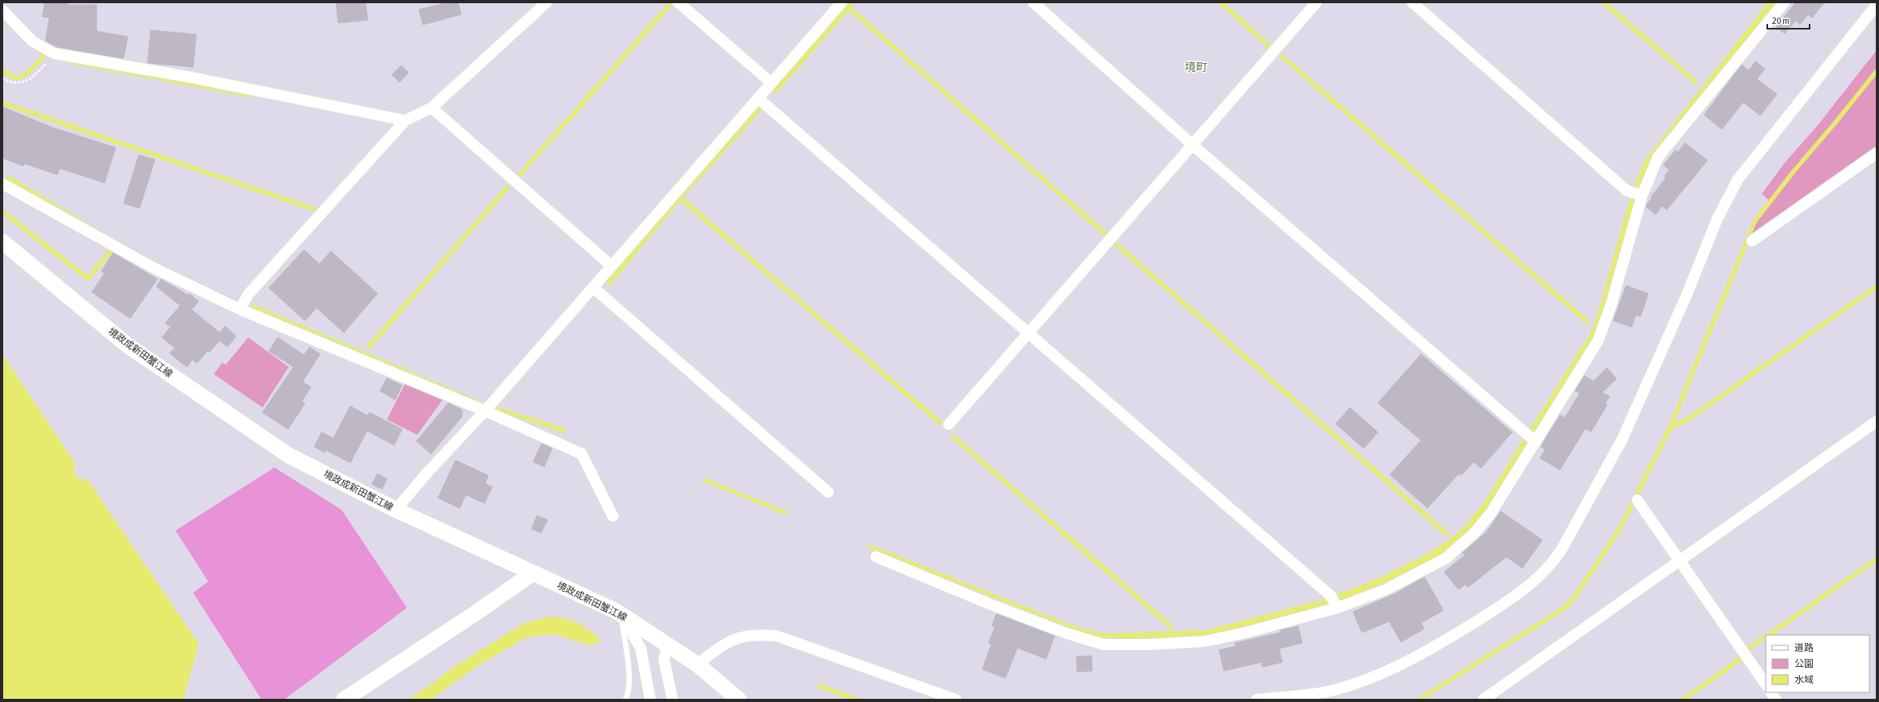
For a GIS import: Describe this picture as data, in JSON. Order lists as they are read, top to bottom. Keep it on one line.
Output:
{"streets":{"main road":["境政成新田蟹江線"]},"districts":["境町"],"legend":["道路","公園","水域"],"scale_bar":"20 m"}
